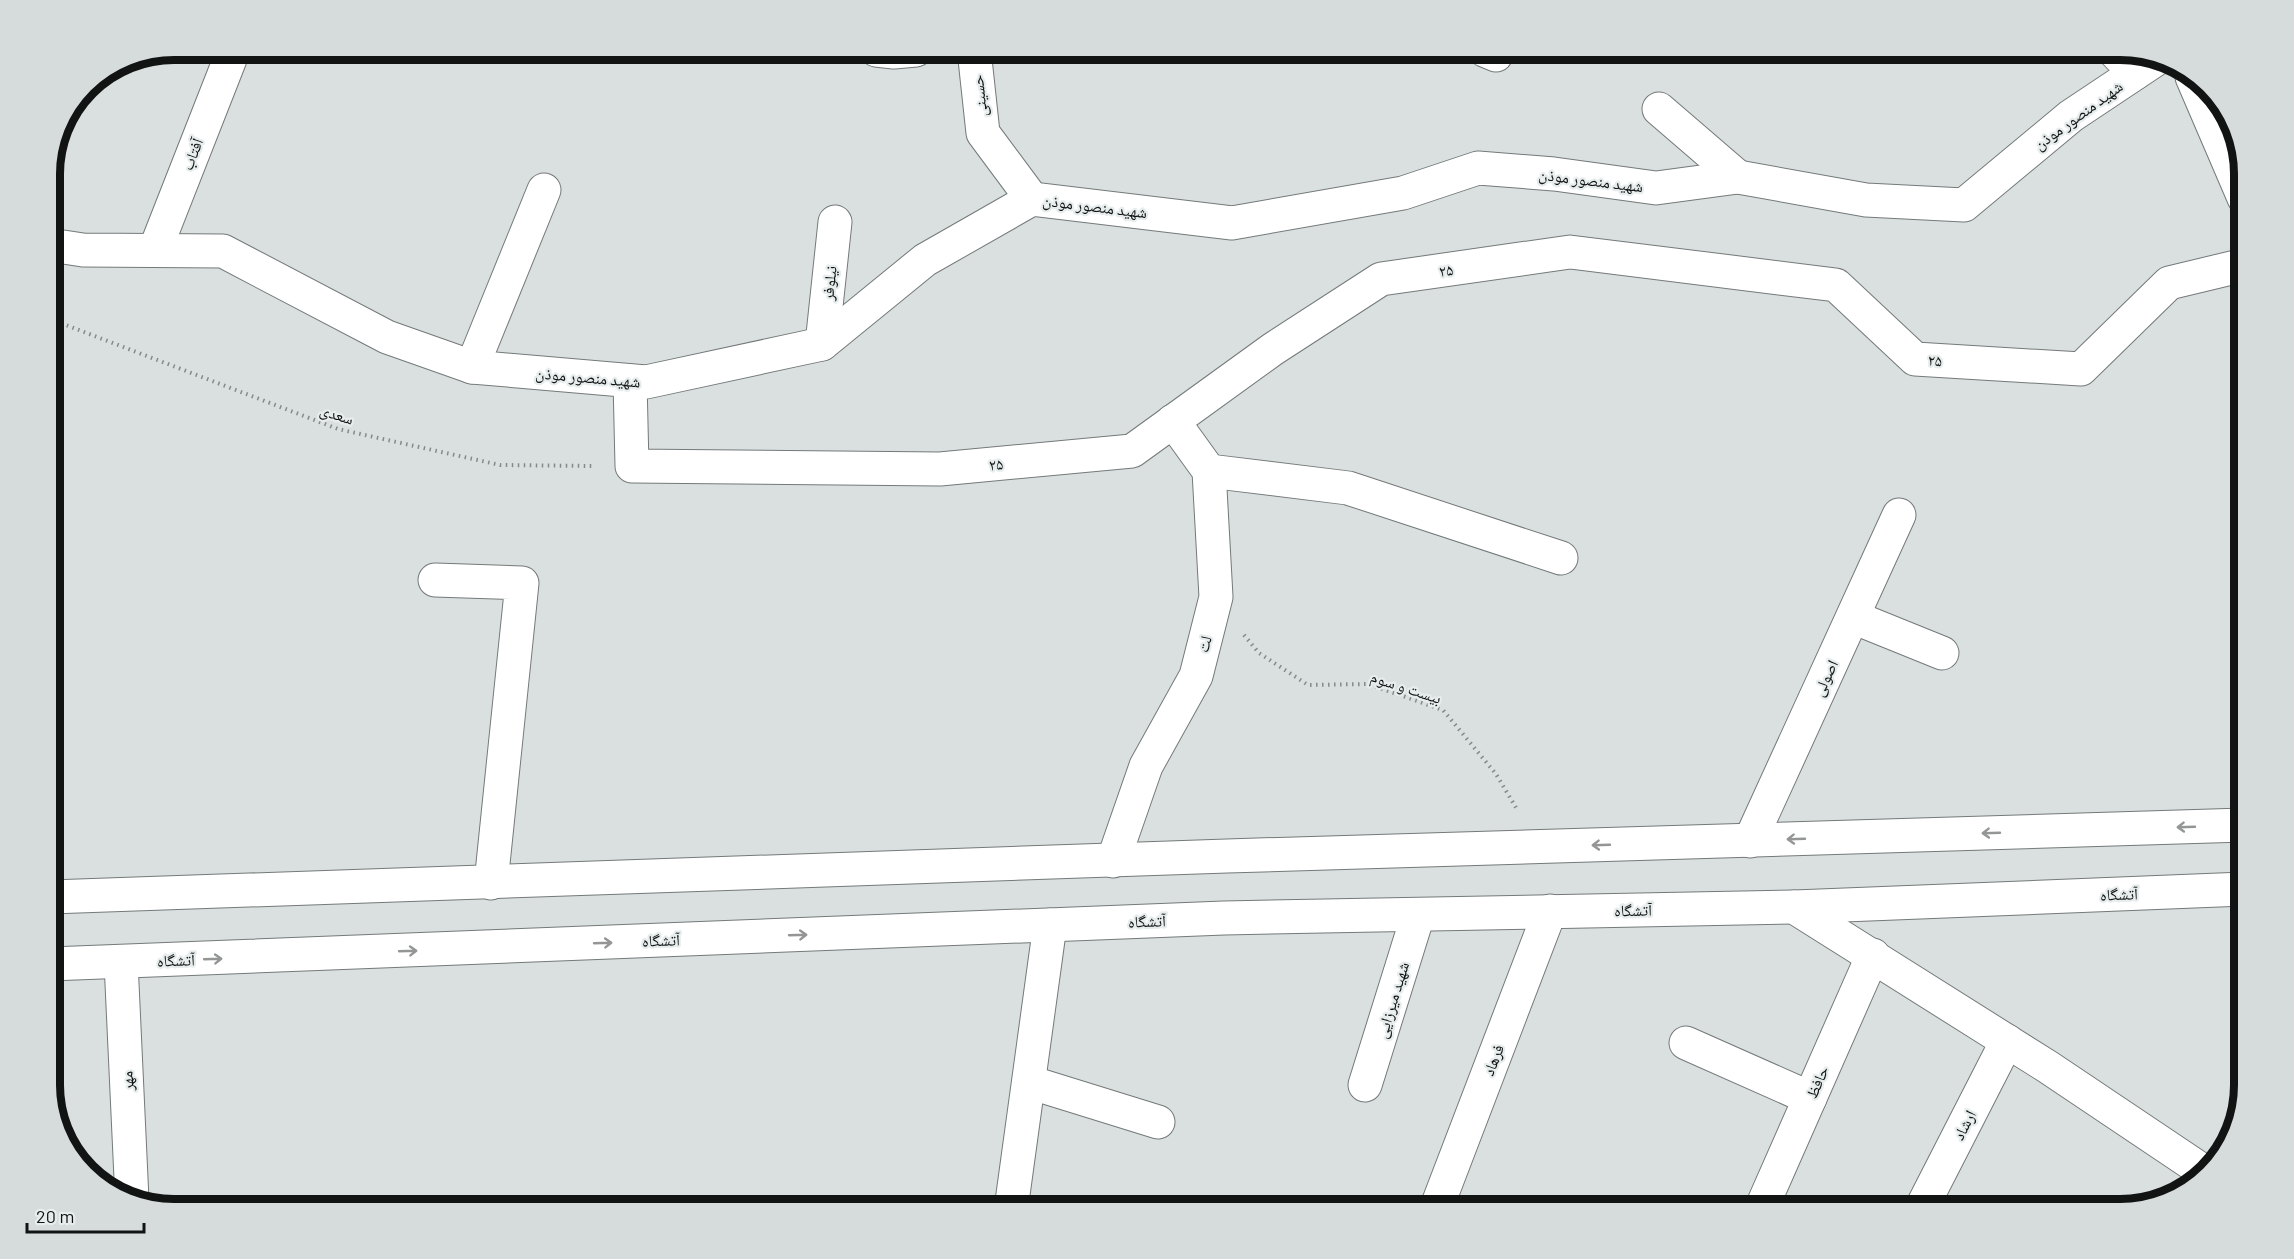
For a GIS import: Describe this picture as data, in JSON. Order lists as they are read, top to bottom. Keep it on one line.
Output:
{"streets":{"street":["حسینی","شهید منصور موذن","آفتاب","۲۵","نیلوفر","لت","اصولی","آتشگاه","شهید میرزایی","فرهاد","مهر","حافظ","ارشاد"],"path":["سعدی","بیست و سوم"]},"crossings":[["حسینی","شهید منصور موذن"],["شهید منصور موذن","آفتاب"],["شهید منصور موذن","نیلوفر"],["۲۵","سعدی"],["آتشگاه","شهید میرزایی"],["آتشگاه","فرهاد"],["آتشگاه","مهر"]],"scale_bar":"20 m"}
